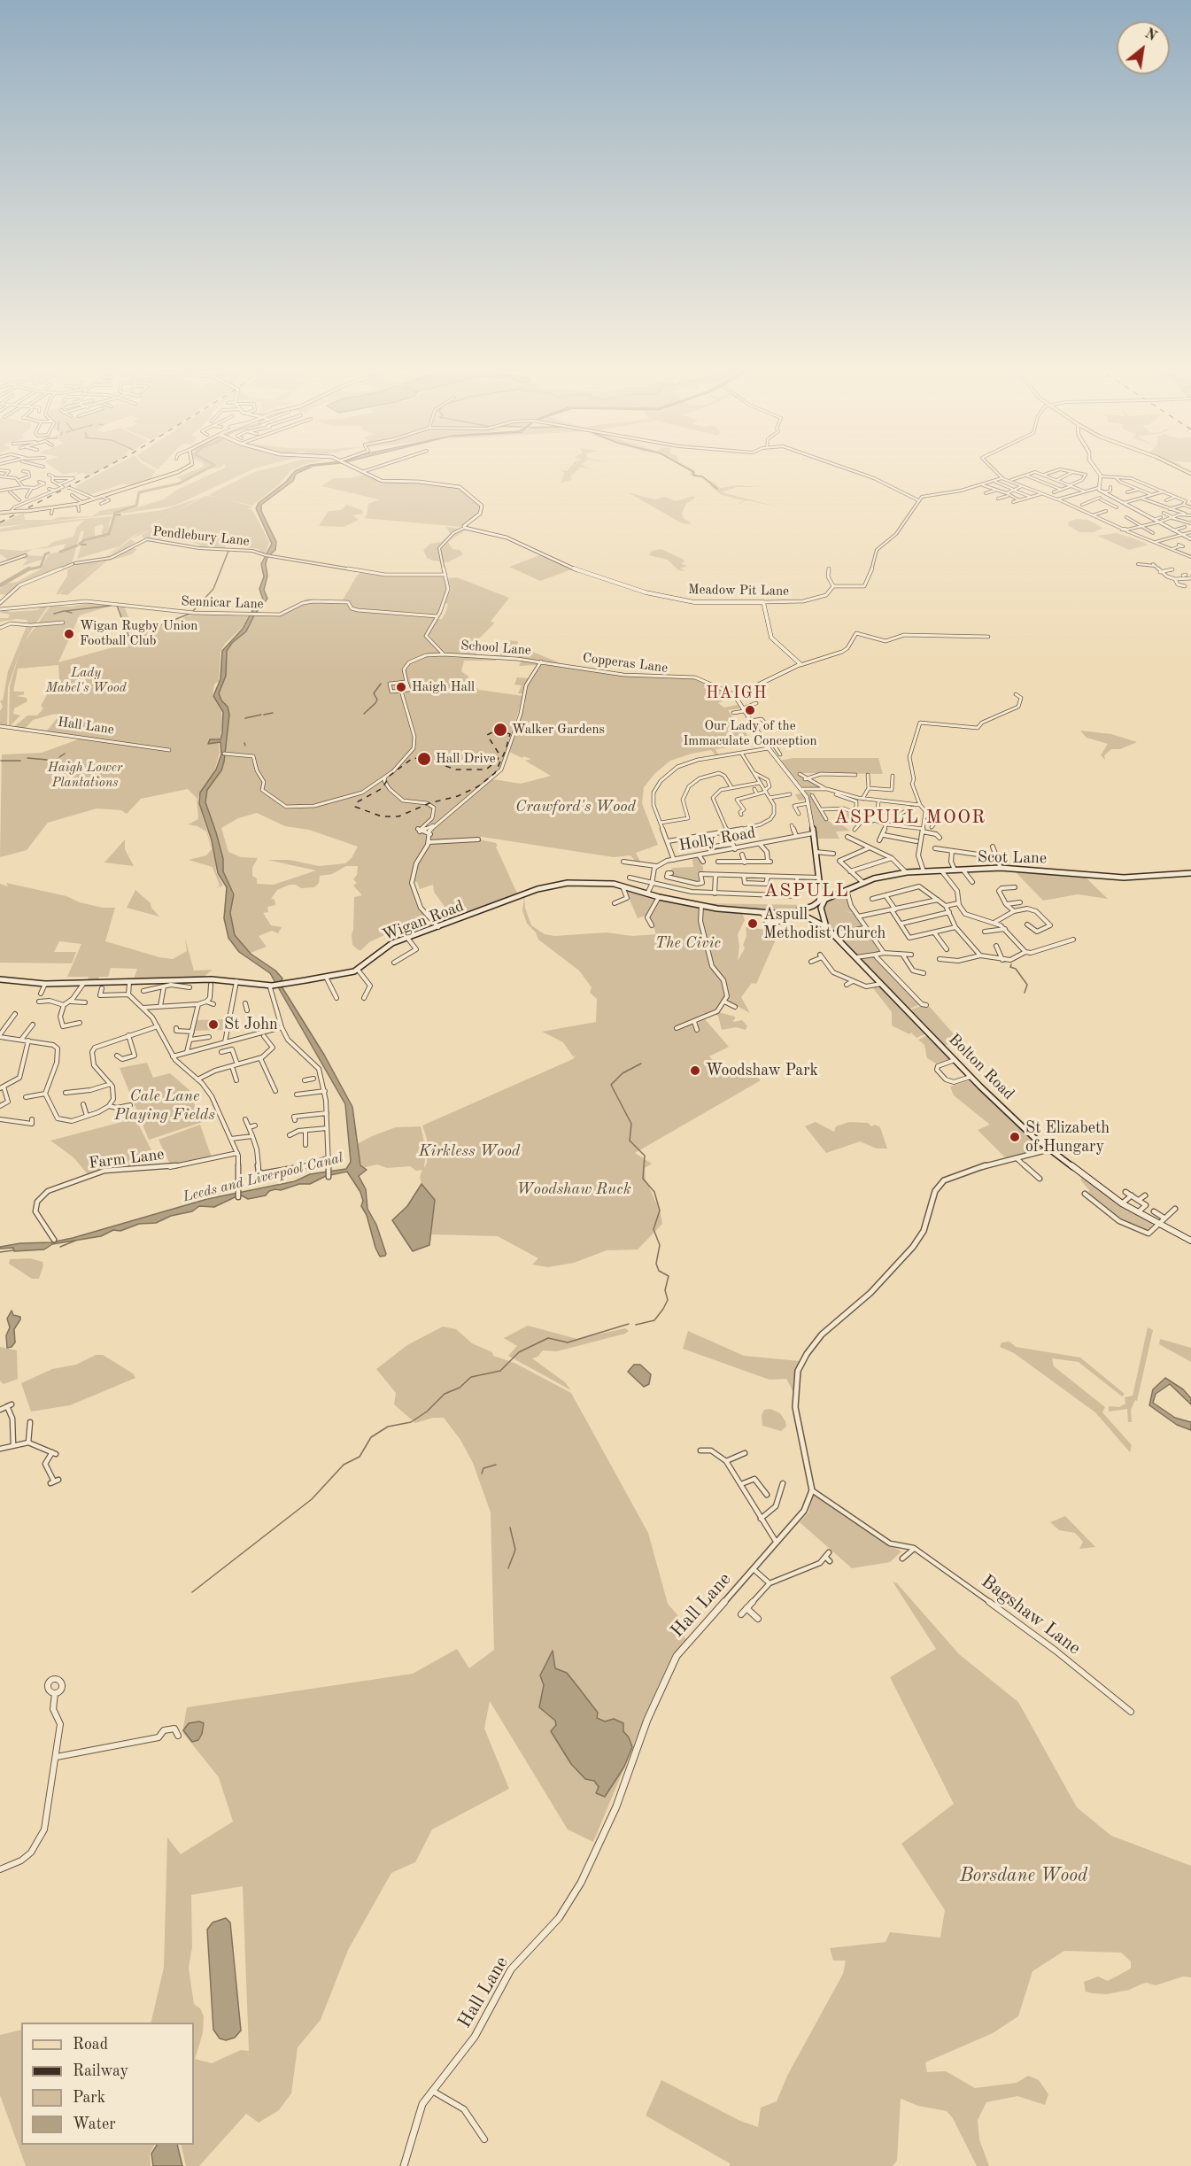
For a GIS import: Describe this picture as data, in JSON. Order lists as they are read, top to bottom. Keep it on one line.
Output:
{"streets":{"main road":["Meadow Pit Lane","School Lane","Scot Lane","Wigan Road","Bolton Road"],"street":["Pendlebury Lane","Sennicar Lane","Copperas Lane","Hall Lane","Holly Road","Farm Lane","Bagshaw Lane"]},"crossings":[["Pendlebury Lane","School Lane"],["Meadow Pit Lane","School Lane"],["Sennicar Lane","School Lane"],["School Lane","Copperas Lane"],["Hall Lane","Bagshaw Lane"],["Wigan Road","Bolton Road"]],"districts":["HAIGH","ASPULL MOOR","ASPULL"],"water":["Leeds and Liverpool Canal"],"parks":["Lady Mabel's Wood","Haigh Lower Plantations","Crawford's Wood","The Civic","Cale Lane Playing Fields","Kirkless Wood","Woodshaw Ruck","Borsdane Wood"],"places":["Wigan Rugby Union Football Club","Haigh Hall","Our Lady of the Immaculate Conception","Walker Gardens","Hall Drive","Aspull Methodist Church","St John","Woodshaw Park","St Elizabeth of Hungary"],"legend":["Road","Railway","Park","Water"],"north":"top right"}
